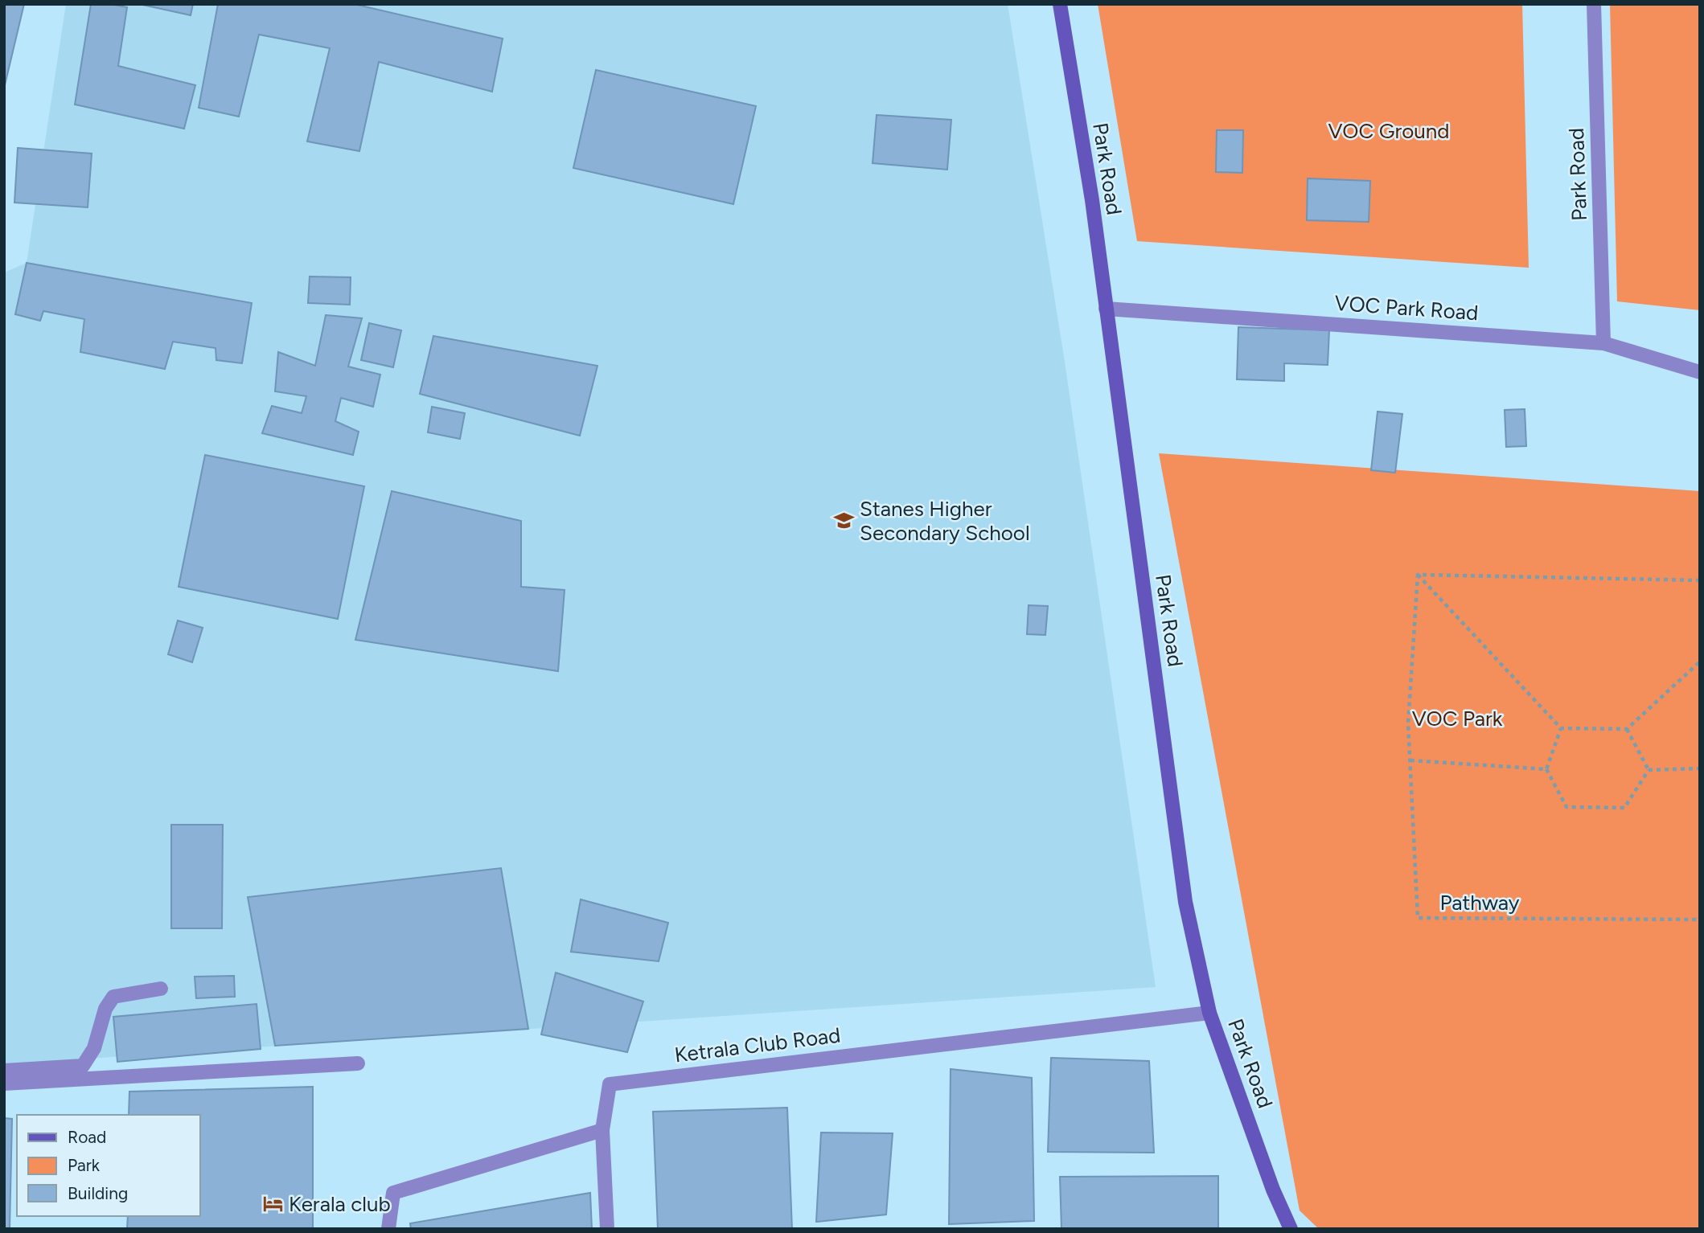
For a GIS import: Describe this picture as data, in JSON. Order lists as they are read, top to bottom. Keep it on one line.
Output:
{"streets":{"main road":["Park Road"],"street":["VOC Park Road","Ketrala Club Road"],"path":["Pathway"]},"crossings":[["Park Road","VOC Park Road"],["Park Road","Ketrala Club Road"]],"parks":["VOC Ground","VOC Park"],"places":{"school or university":["Stanes Higher Secondary School"],"hotel":["Kerala club"]},"legend":["Road","Park","Building"]}
